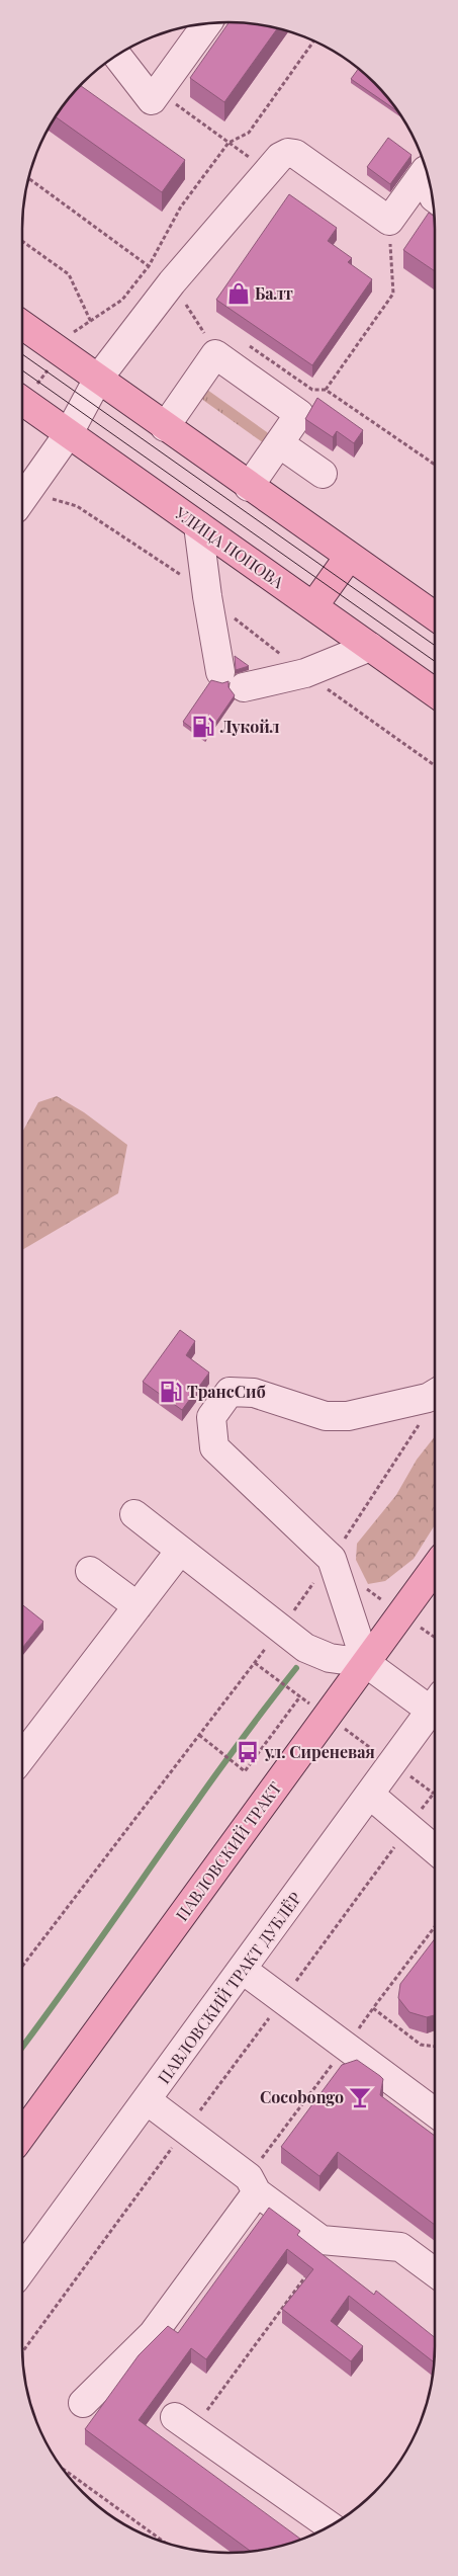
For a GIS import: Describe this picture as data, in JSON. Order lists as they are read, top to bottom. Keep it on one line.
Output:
{"streets":{"main road":["УЛИЦА ПОПОВА","ПАВЛОВСКИЙ ТРАКТ"],"street":["ПАВЛОВСКИЙ ТРАКТ ДУБЛЁР"]},"places":{"shop":["Балт"],"fuel station":["Лукойл","ТрансСиб"],"bus stop":["ул. Сиреневая"],"bar":["Cocobongo"]}}
